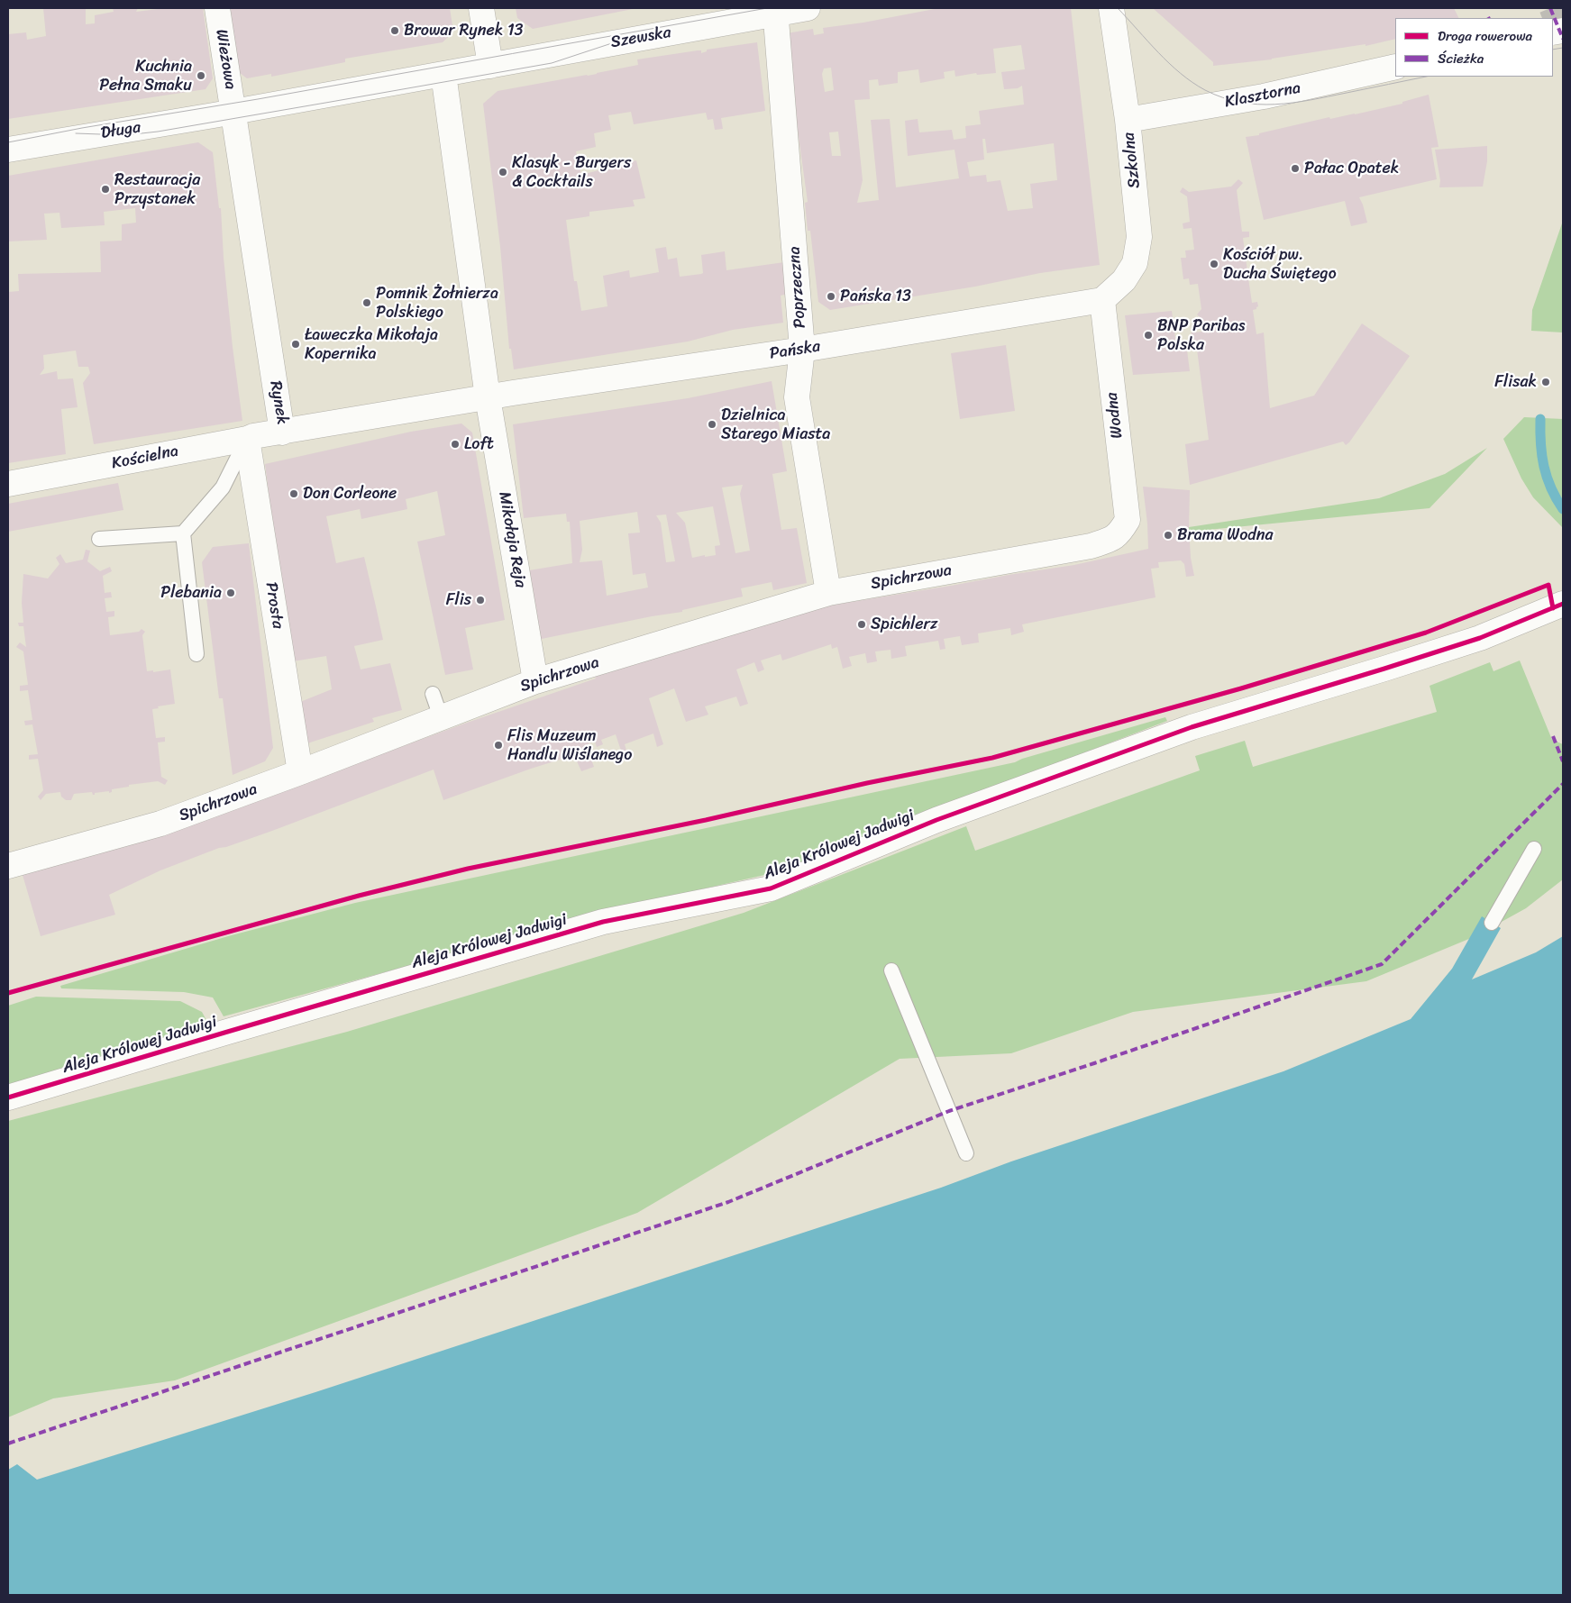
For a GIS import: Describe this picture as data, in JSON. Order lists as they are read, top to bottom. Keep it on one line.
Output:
{"streets":{"street":["Szewska","Wieżowa","Klasztorna","Długa","Szkolna","Poprzeczna","Pańska","Rynek","Wodna","Kościelna","Mikołaja Reja","Spichrzowa","Prosta","Aleja Królowej Jadwigi"]},"crossings":[["Szewska","Poprzeczna"],["Wieżowa","Długa"],["Wieżowa","Rynek"],["Klasztorna","Szkolna"],["Długa","Rynek"],["Szkolna","Pańska"],["Szkolna","Wodna"],["Poprzeczna","Pańska"],["Poprzeczna","Spichrzowa"],["Pańska","Rynek"],["Pańska","Wodna"],["Pańska","Mikołaja Reja"],["Rynek","Kościelna"],["Rynek","Mikołaja Reja"],["Wodna","Spichrzowa"],["Kościelna","Prosta"],["Mikołaja Reja","Spichrzowa"],["Spichrzowa","Prosta"]],"places":["Browar Rynek 13","Kuchnia Pełna Smaku","Pałac Opatek","Klasyk - Burgers & Cocktails","Restauracja Przystanek","Kościół pw. Ducha Świętego","Pańska 13","Pomnik Żołnierza Polskiego","BNP Paribas Polska","Ławeczka Mikołaja Kopernika","Flisak","Dzielnica Starego Miasta","Loft","Don Corleone","Brama Wodna","Plebania","Flis","Spichlerz","Flis Muzeum Handlu Wiślanego"],"legend":["Droga rowerowa","Ścieżka"]}
